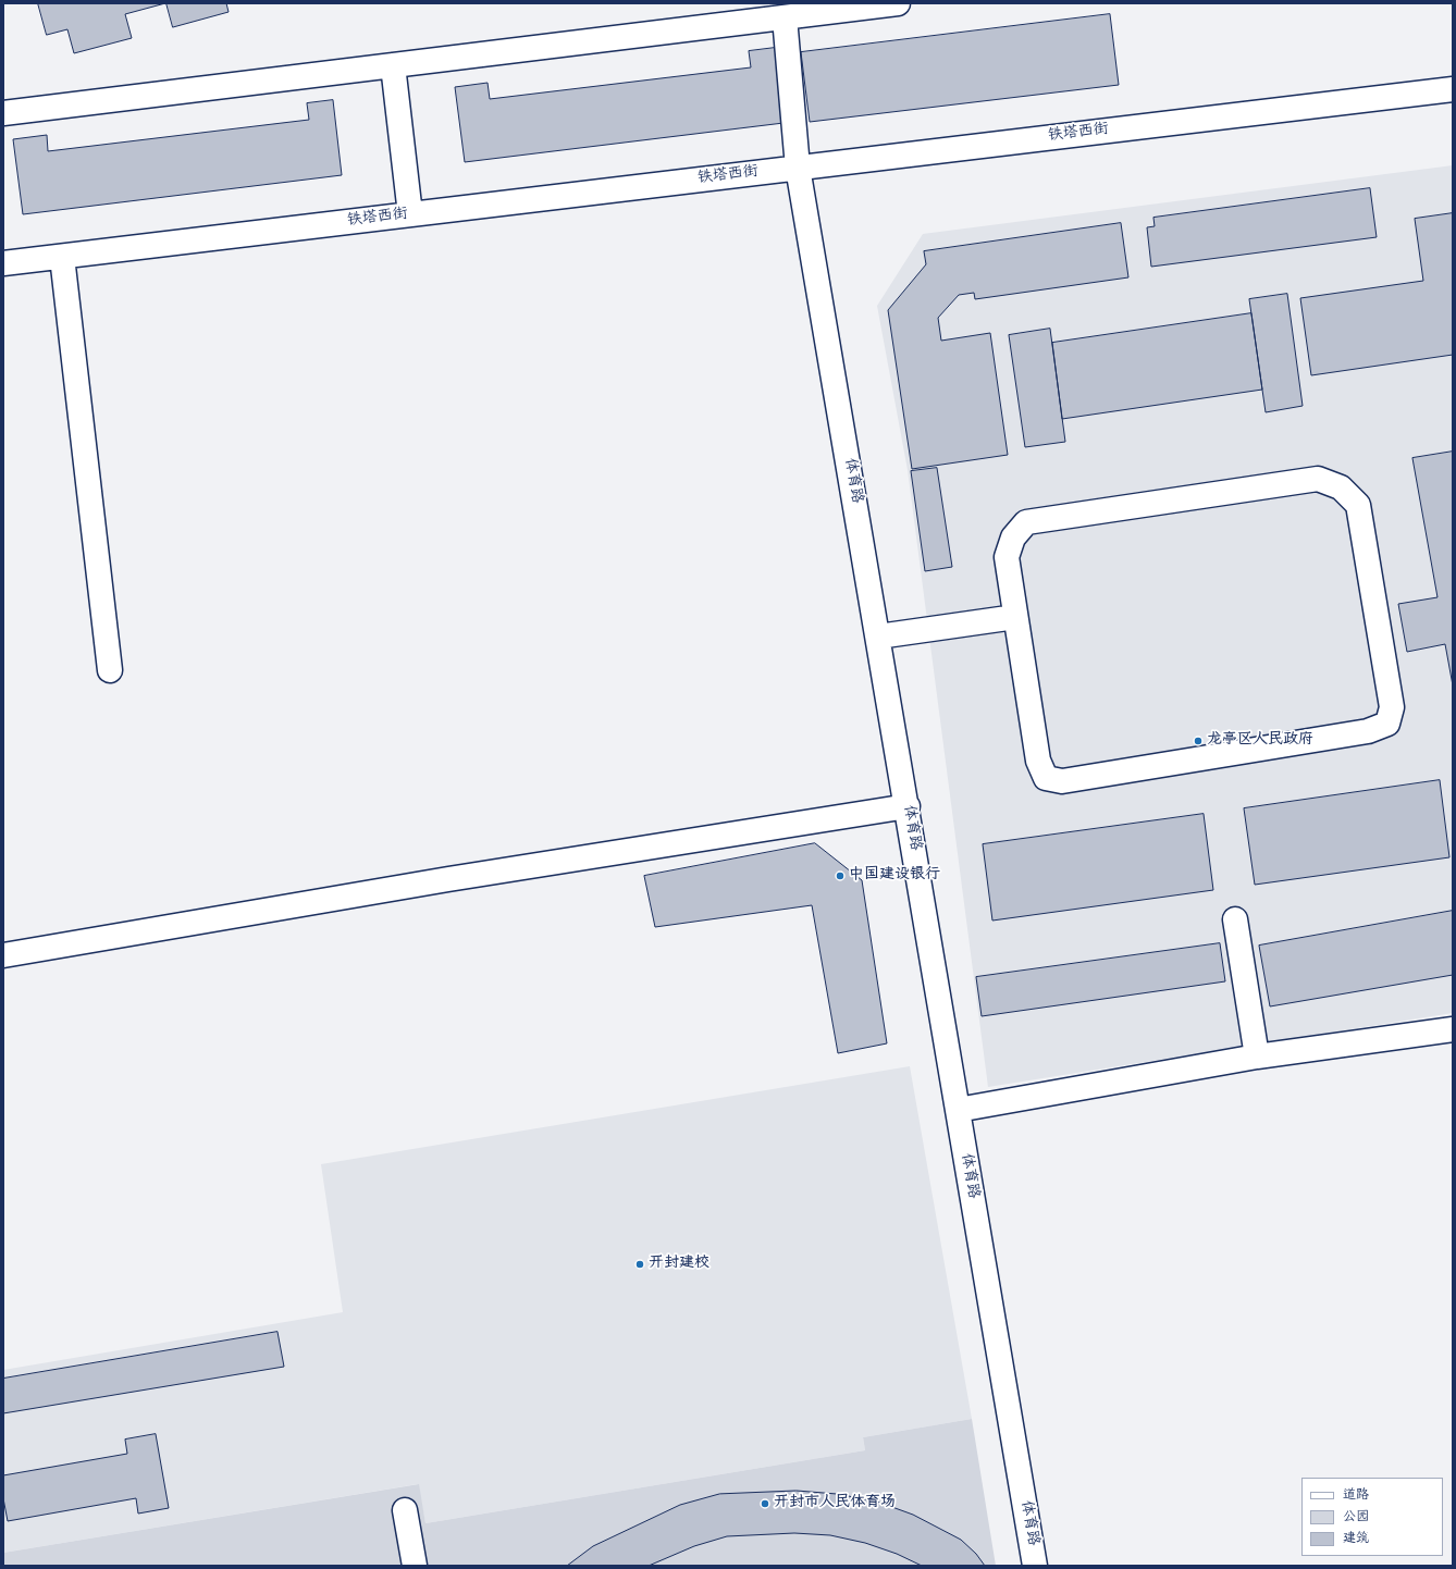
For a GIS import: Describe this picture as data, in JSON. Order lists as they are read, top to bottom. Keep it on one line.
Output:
{"streets":{"street":["铁塔西街","体育路"]},"crossings":[["铁塔西街","体育路"]],"places":["龙亭区人民政府","中国建设银行","开封建校","开封市人民体育场"],"legend":["道路","公园","建筑"]}
